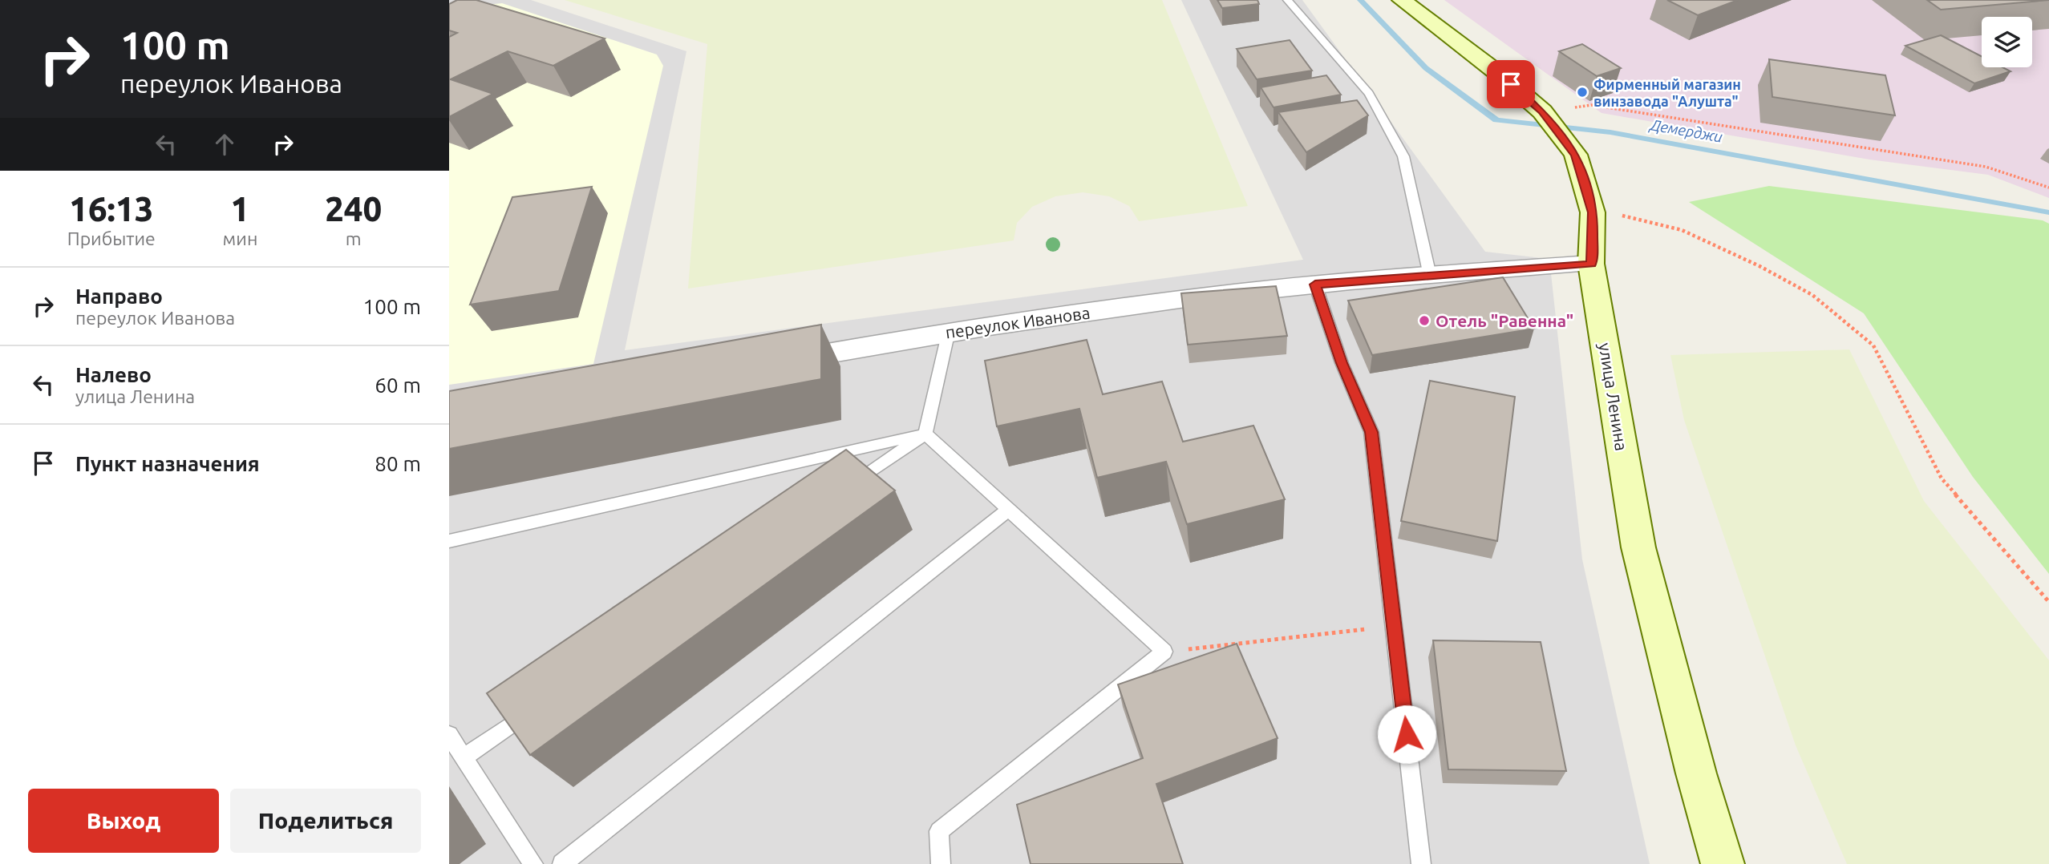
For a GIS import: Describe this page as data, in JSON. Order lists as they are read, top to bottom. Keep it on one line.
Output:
{"streets":{"main road":["улица Ленина"],"street":["переулок Иванова"]},"crossings":[["переулок Иванова","улица Ленина"]],"water":["Демерджи"],"places":["Фирменный магазин винзавода \"Алушта\"","Отель \"Равенна\""],"page":{"turn":["100 m","переулок Иванова"],"eta":["16:13","Прибытие","1","мин","240","m"],"list":[{"name":"Направо","note":"переулок Иванова","value":"100 m"},{"name":"Налево","note":"улица Ленина","value":"60 m"},{"name":"Пункт назначения","value":"80 m"}],"buttons":["Выход","Поделиться"]}}
